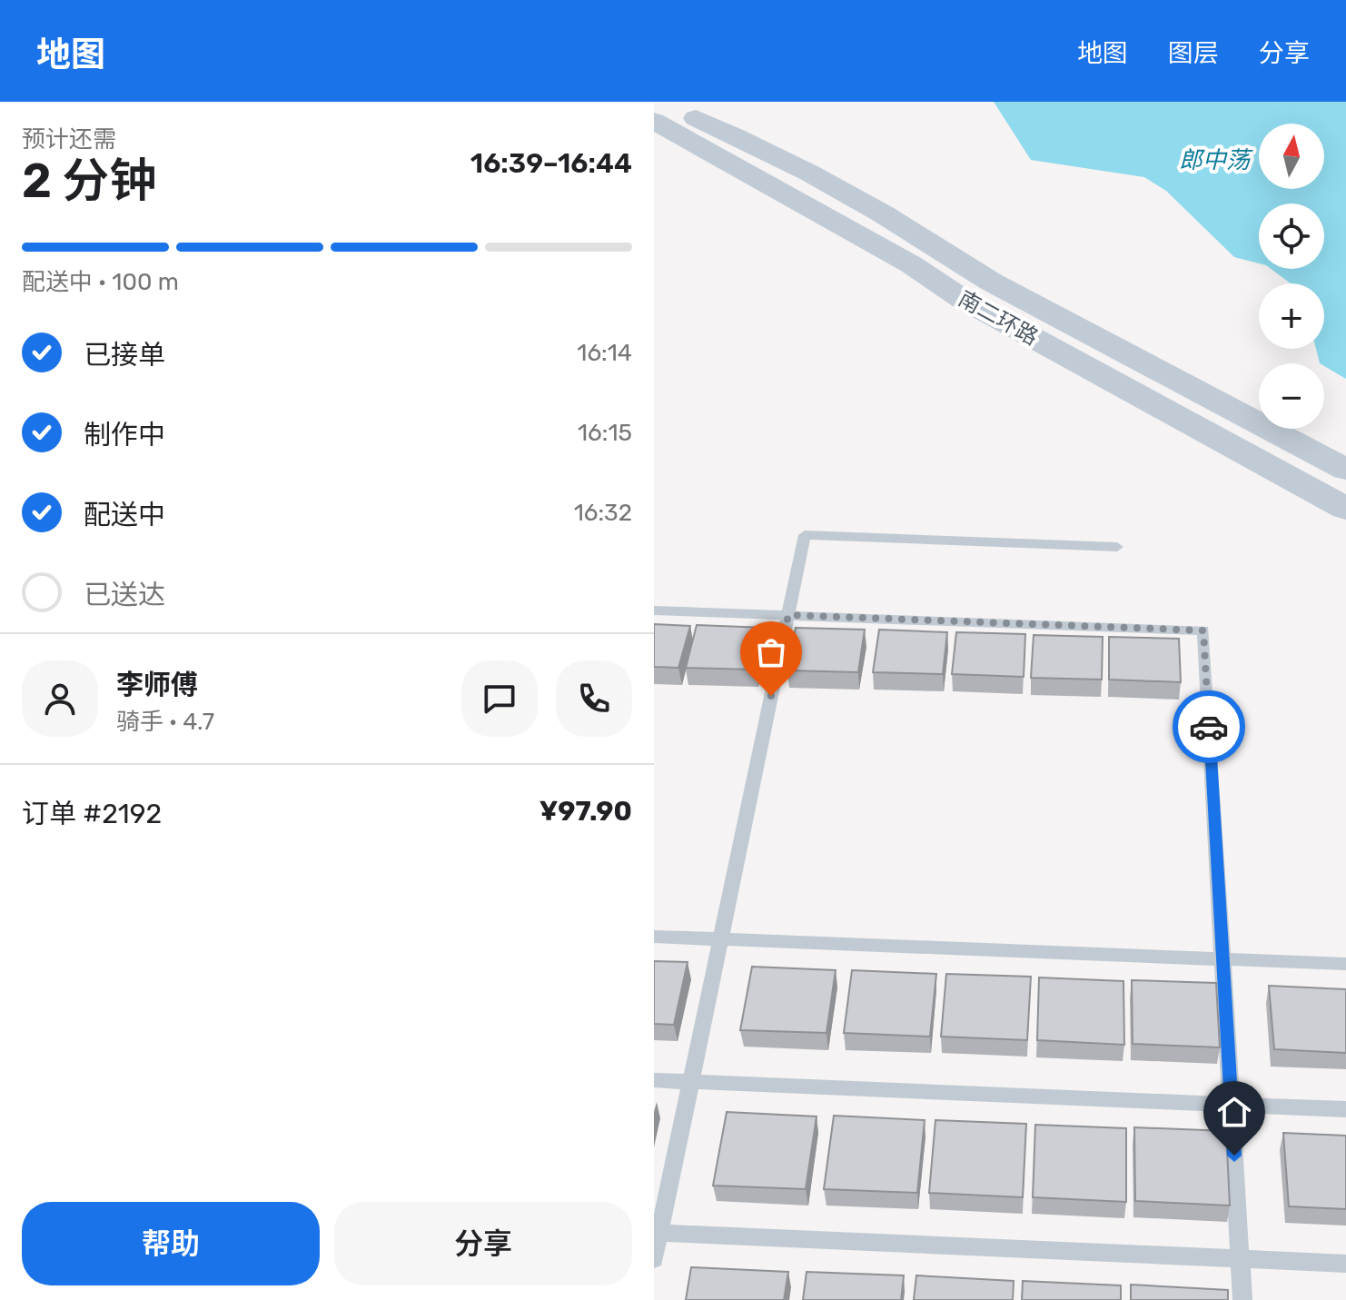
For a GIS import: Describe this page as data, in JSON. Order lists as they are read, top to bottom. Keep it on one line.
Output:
{"streets":{"main road":["南二环路"]},"water":["郎中荡"],"north":"top","page":{"header":"地图","nav":["地图","图层","分享"],"heading":["2 分钟","预计还需","16:39–16:44"],"panel":["李师傅","骑手 · 4.7","订单 #2192","¥97.90"],"map_buttons":["+","−"],"bar":"配送中 · 100 m","list":[["已接单","16:14"],["制作中","16:15"],["配送中","16:32"],"已送达"],"buttons":["帮助","分享"]}}
